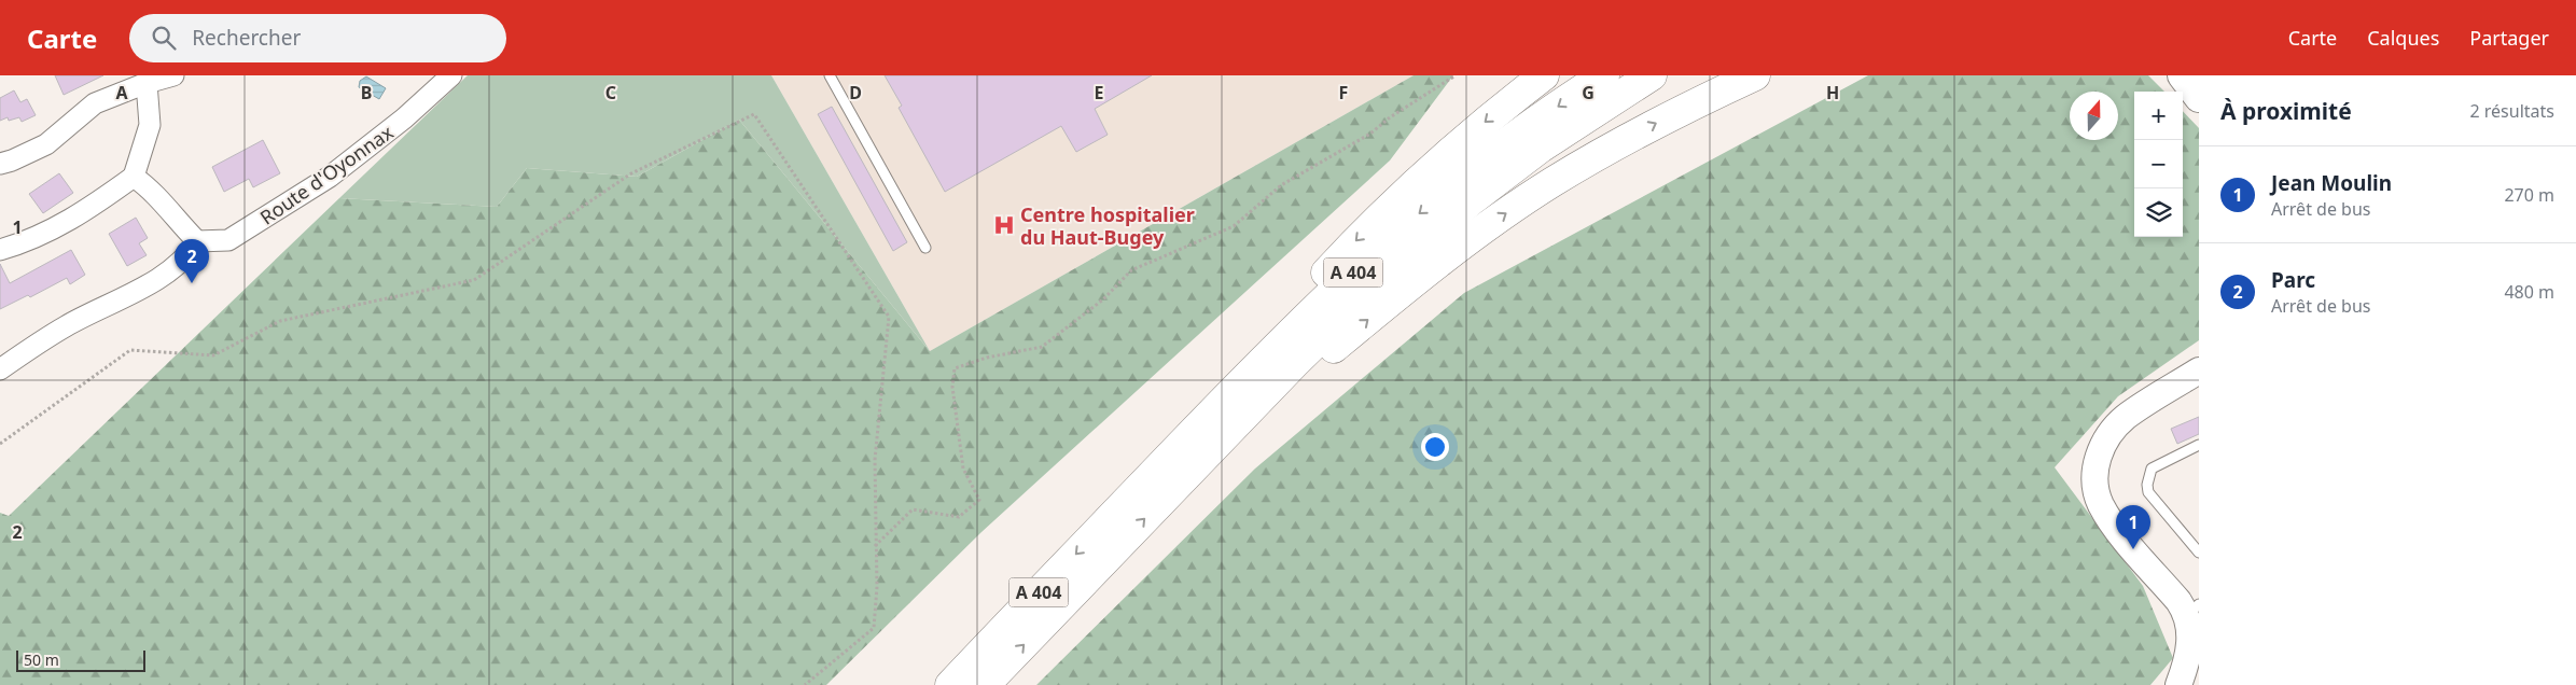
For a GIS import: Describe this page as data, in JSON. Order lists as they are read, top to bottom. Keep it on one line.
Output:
{"streets":{"highway":["A 404"],"street":["Route d'Oyonnax"]},"places":{"hospital":["Centre hospitalier du Haut-Bugey"]},"scale_bar":"50 m","north":"top","page":{"header":"Carte","search":"Rechercher","nav":["Carte","Calques","Partager"],"heading":["À proximité","2 résultats"],"map_buttons":["+","−"],"list":[{"mark":"1","name":"Jean Moulin","note":"Arrêt de bus","value":"270 m"},{"mark":"2","name":"Parc","note":"Arrêt de bus","value":"480 m"}],"pins":["2","1"],"scale":"50 m"},"grid":{"columns":["A","B","C","D","E","F","G","H"],"rows":["1","2"]}}
